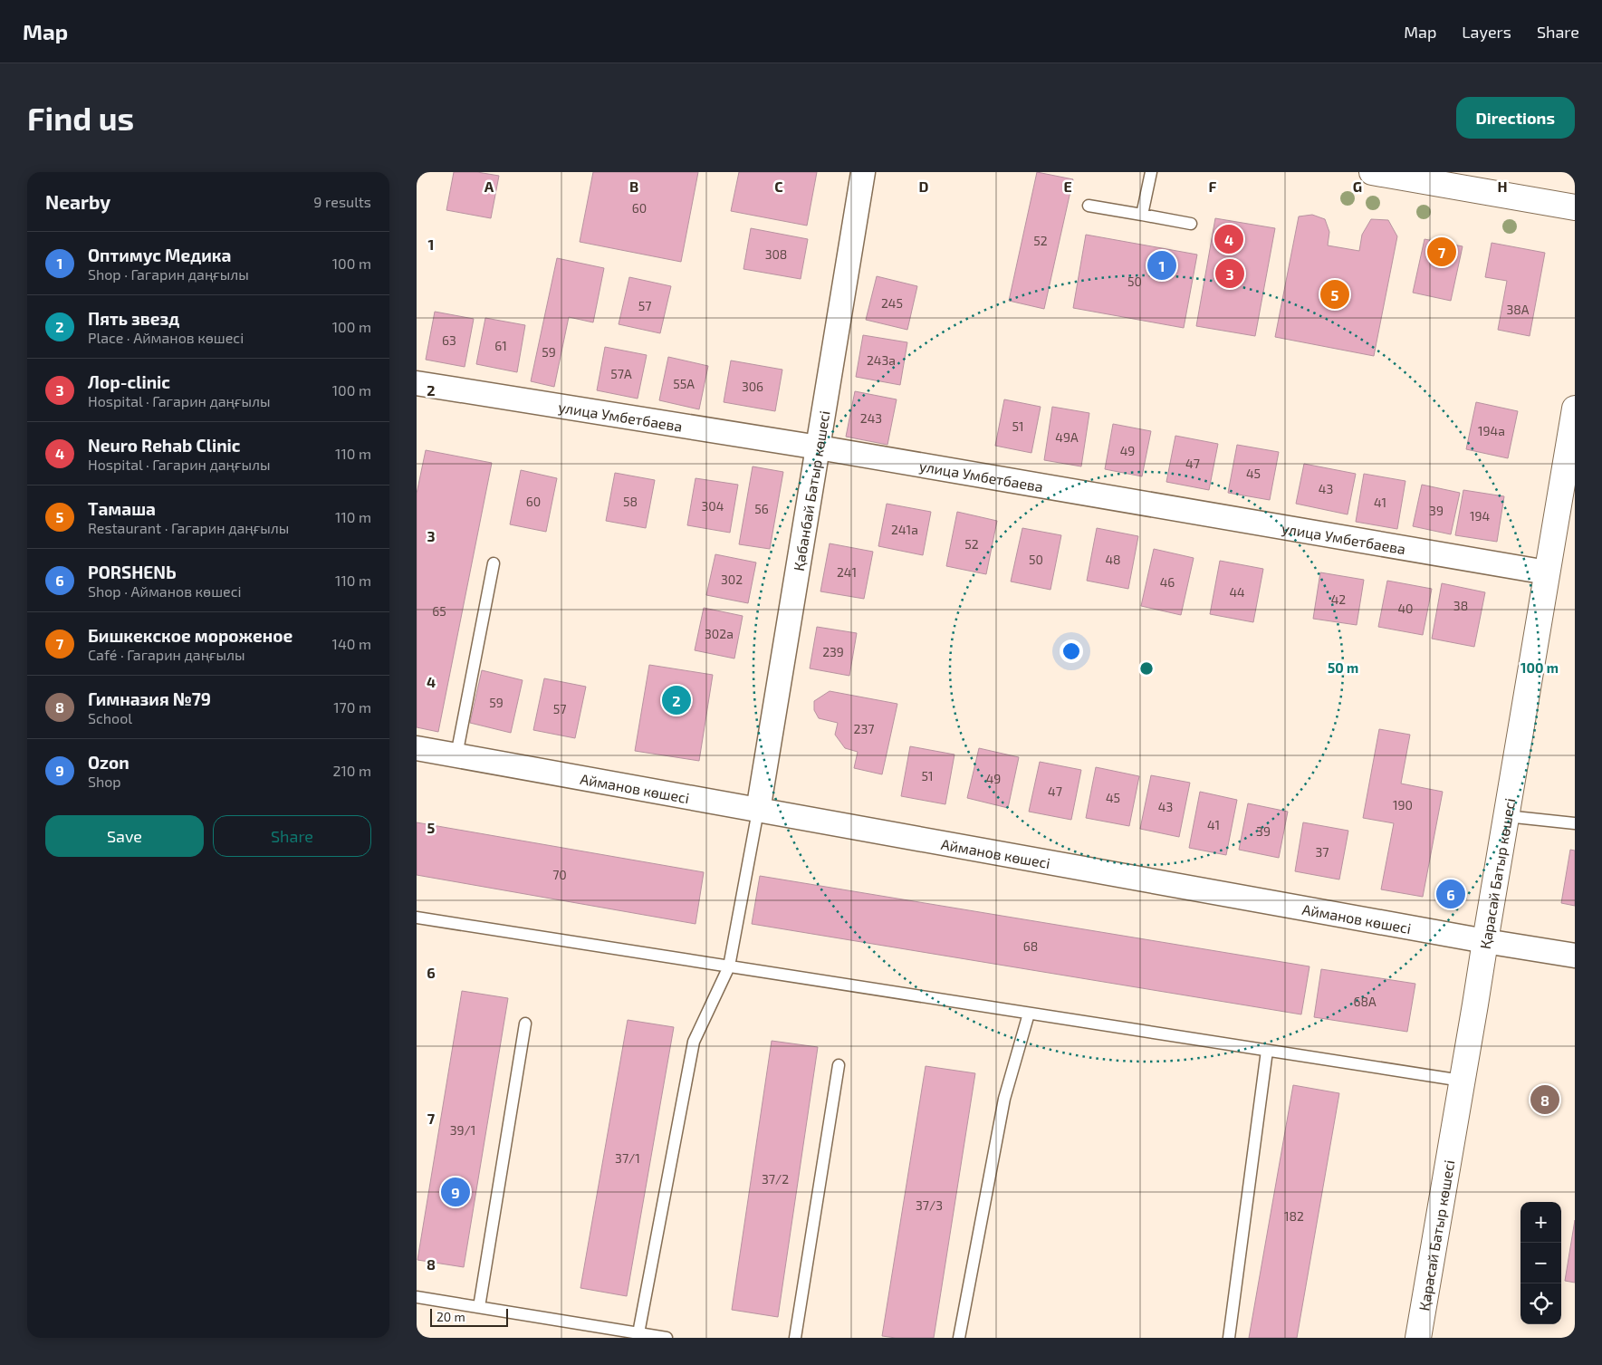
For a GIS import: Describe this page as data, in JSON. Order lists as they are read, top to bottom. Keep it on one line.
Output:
{"streets":{"street":["улица Умбетбаева","Қабанбай Батыр көшесі","Айманов көшесі","Қарасай Батыр көшесі"]},"crossings":[["улица Умбетбаева","Қабанбай Батыр көшесі"],["улица Умбетбаева","Қарасай Батыр көшесі"],["Қабанбай Батыр көшесі","Айманов көшесі"],["Айманов көшесі","Қарасай Батыр көшесі"]],"house_numbers":["60","52","308","50","245","57","38А","63","61","59","243а","57А","55А","306","243","51","194а","49А","49","47","45","43","60","58","41","304","56","39","194","241а","52","50","48","241","302","46","44","42","38","40","65","302а","239","59","57","237","51","49","47","45","190","43","41","39","37","70","68","68А","39/1","37/1","37/2","37/3","182"],"scale_bar":"20 m","page":{"header":"Map","nav":["Map","Layers","Share"],"buttons":["Directions",["Save","Share"]],"title":"Find us","heading":["Nearby","9 results"],"pins":["4","7","1","3","5","2","6","8","9"],"list":[{"mark":"1","name":"Оптимус Медика","note":"Shop · Гагарин даңғылы","value":"100 m"},{"mark":"2","name":"Пять звезд","note":"Place · Айманов көшесі","value":"100 m"},{"mark":"3","name":"Лор-clinic","note":"Hospital · Гагарин даңғылы","value":"100 m"},{"mark":"4","name":"Neuro Rehab Clinic","note":"Hospital · Гагарин даңғылы","value":"110 m"},{"mark":"5","name":"Тамаша","note":"Restaurant · Гагарин даңғылы","value":"110 m"},{"mark":"6","name":"PORSHENЬ","note":"Shop · Айманов көшесі","value":"110 m"},{"mark":"7","name":"Бишкекское мороженое","note":"Café · Гагарин даңғылы","value":"140 m"},{"mark":"8","name":"Гимназия №79","note":"School","value":"170 m"},{"mark":"9","name":"Ozon","note":"Shop","value":"210 m"}],"map_buttons":["+","−"],"scale":"20 m"},"grid":{"columns":["A","B","C","D","E","F","G","H"],"rows":["1","2","3","4","5","6","7","8"]},"rings":["50 m","100 m"]}
